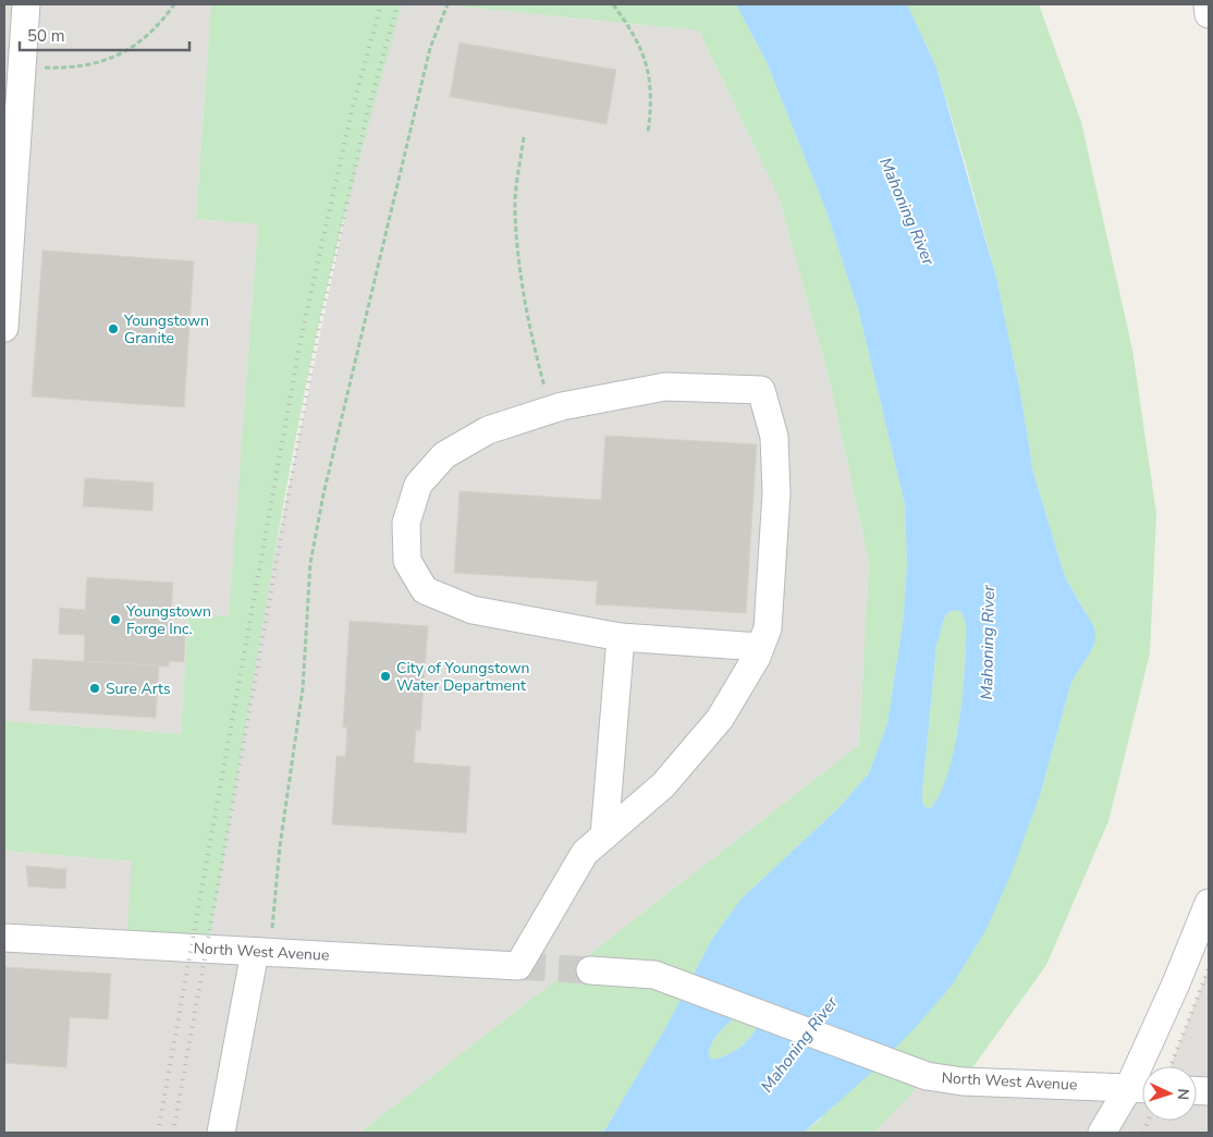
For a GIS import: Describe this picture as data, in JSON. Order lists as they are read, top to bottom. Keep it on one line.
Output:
{"streets":{"street":["North West Avenue"]},"water":["Mahoning River"],"places":["Youngstown Granite","Youngstown Forge Inc.","City of Youngstown Water Department","Sure Arts"],"scale_bar":"50 m","north":"right"}
